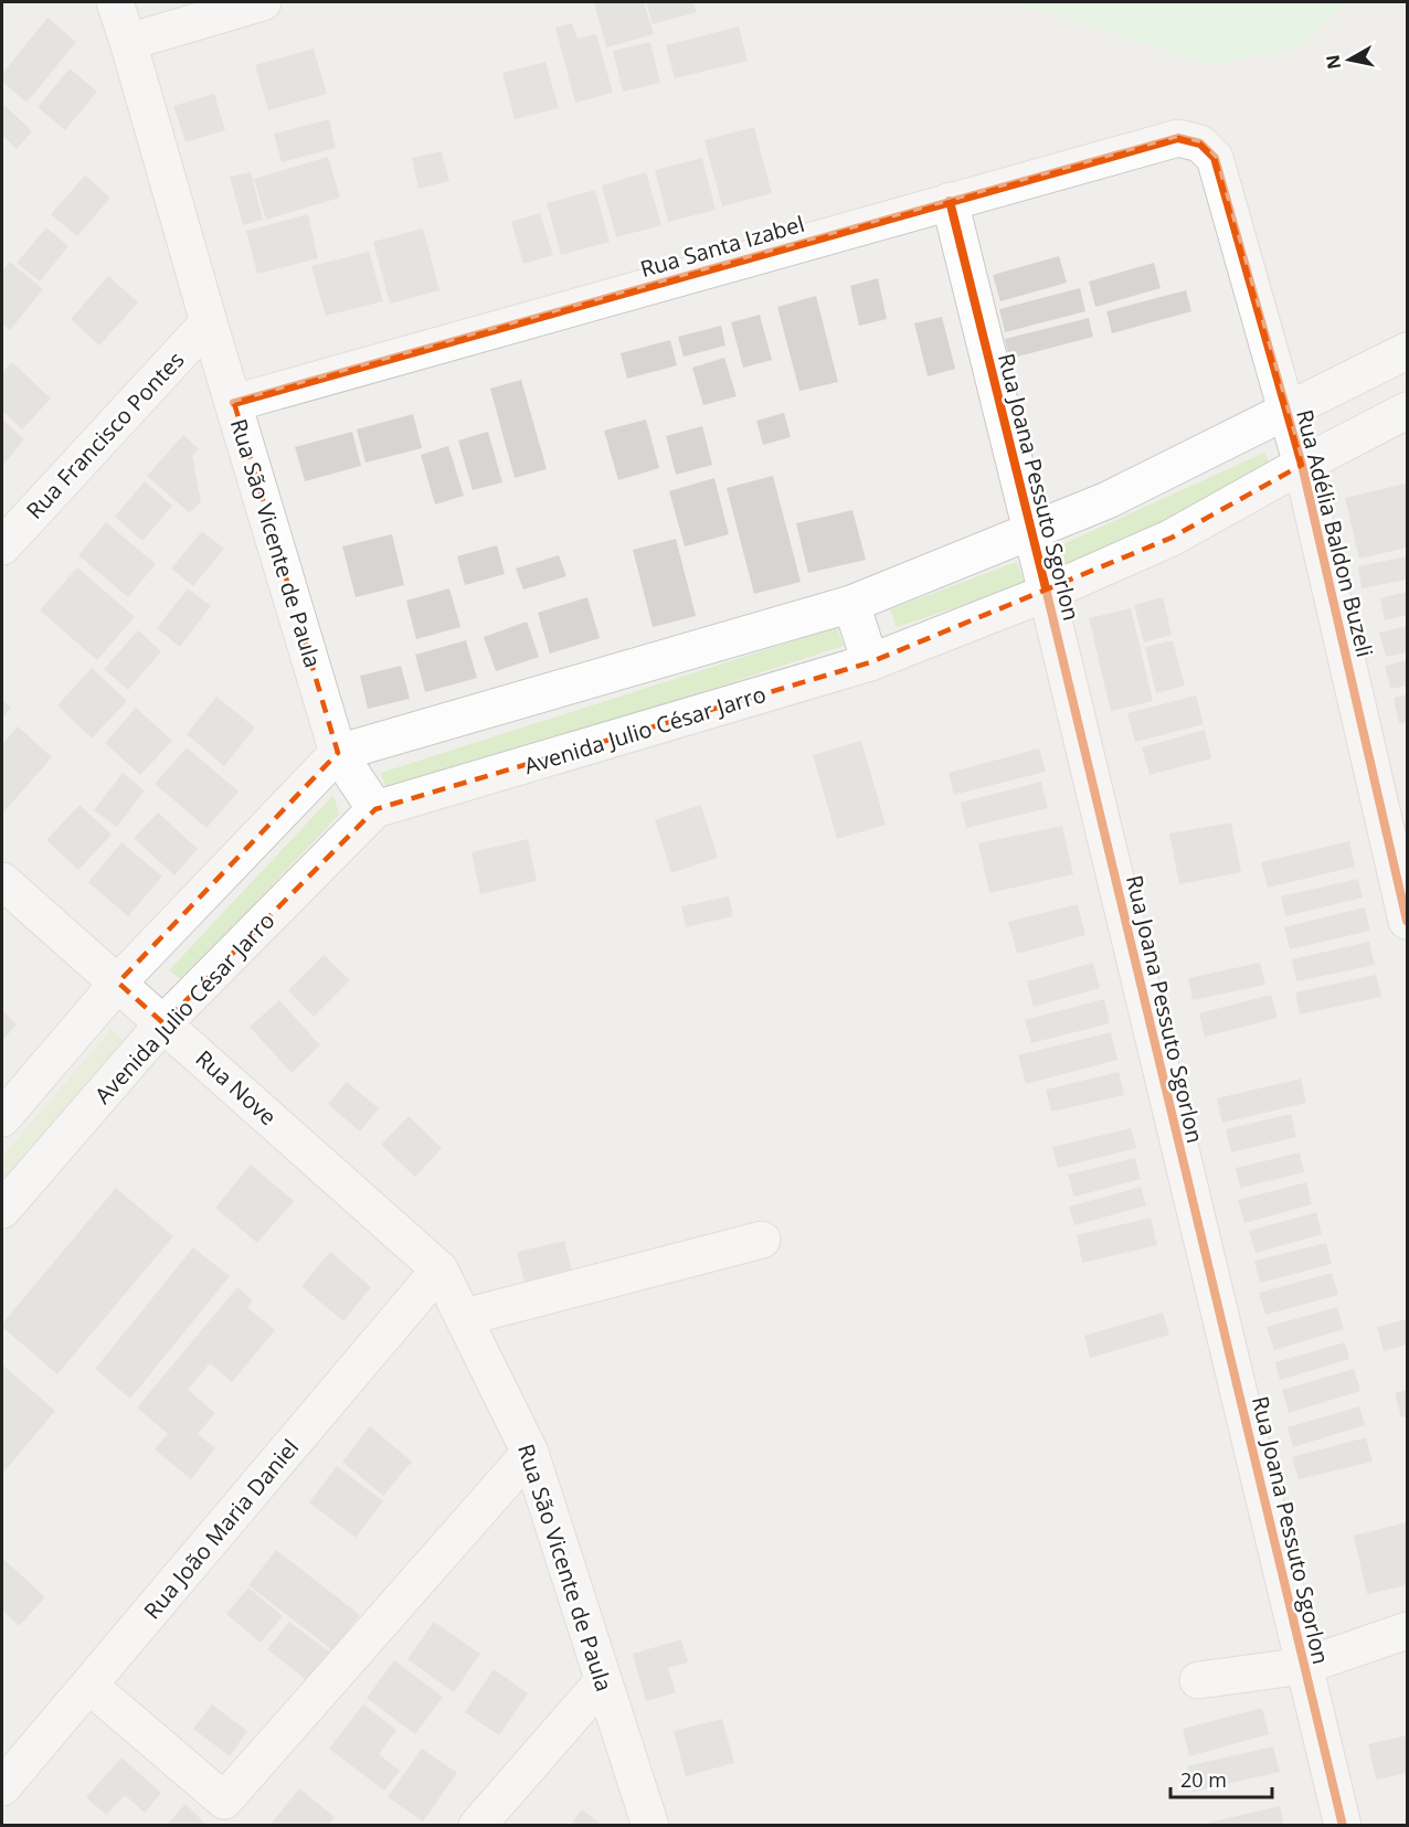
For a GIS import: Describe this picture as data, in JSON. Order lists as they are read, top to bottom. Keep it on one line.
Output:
{"streets":{"street":["Rua Santa Izabel","Rua Francisco Pontes","Rua Joana Pessuto Sgorlon","Rua Adélia Baldon Buzeli","Rua São Vicente de Paula","Avenida Julio César Jarro","Rua Nove","Rua João Maria Daniel"]},"crossings":[["Rua Santa Izabel","Rua Joana Pessuto Sgorlon"],["Rua Santa Izabel","Rua Adélia Baldon Buzeli"],["Rua Santa Izabel","Rua São Vicente de Paula"],["Rua Francisco Pontes","Rua São Vicente de Paula"],["Rua Joana Pessuto Sgorlon","Avenida Julio César Jarro"],["Rua Adélia Baldon Buzeli","Avenida Julio César Jarro"],["Rua São Vicente de Paula","Avenida Julio César Jarro"],["Rua São Vicente de Paula","Rua Nove"],["Rua São Vicente de Paula","Rua João Maria Daniel"],["Avenida Julio César Jarro","Rua Nove"],["Rua Nove","Rua João Maria Daniel"]],"scale_bar":"20 m","north":"left"}
